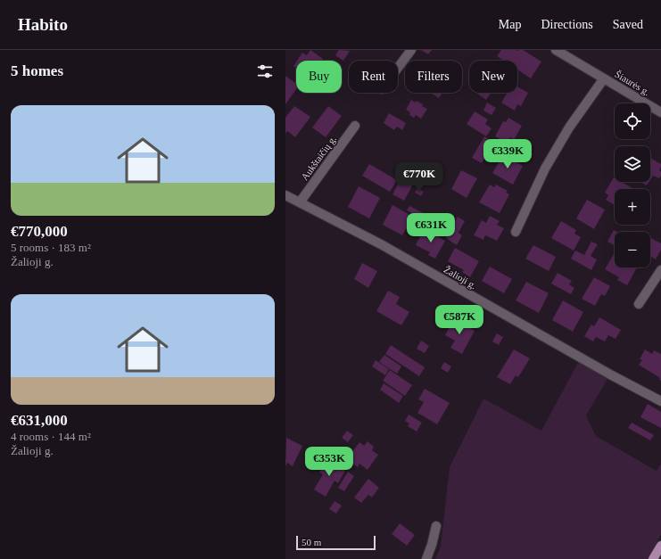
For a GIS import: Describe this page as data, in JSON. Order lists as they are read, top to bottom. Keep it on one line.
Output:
{"streets":{"street":["Šiaurės g.","Aukštaičių g.","Žalioji g."]},"crossings":[["Aukštaičių g.","Žalioji g."]],"scale_bar":"50 m","page":{"header":"Habito","nav":["Map","Directions","Saved"],"heading":"5 homes","chip":["Buy","Rent","Filters","New"],"list":[{"name":"€770,000","note":"5 rooms · 183 m² · Žalioji g."},{"name":"€631,000","note":"4 rooms · 144 m² · Žalioji g."}],"map_buttons":["+","−"],"price":["€339K","€770K","€631K","€587K","€353K"],"scale":"50 m"}}
